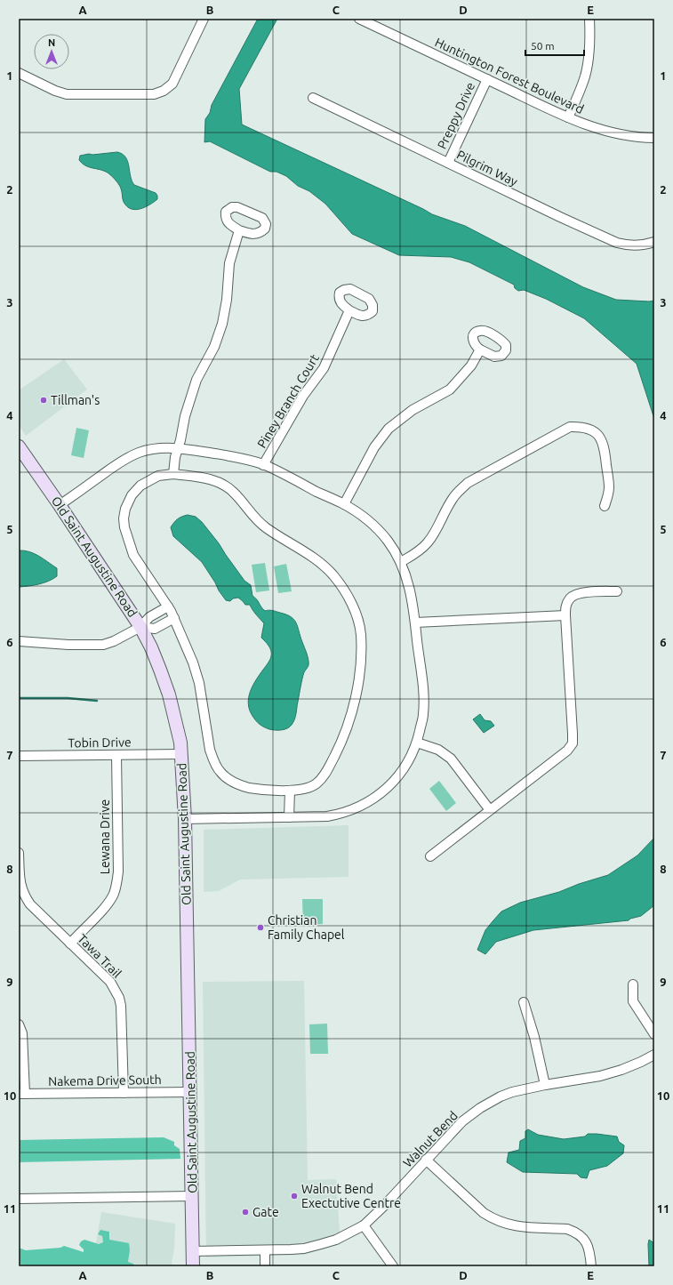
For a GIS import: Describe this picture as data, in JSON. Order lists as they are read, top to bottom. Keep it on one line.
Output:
{"streets":{"main road":["Old Saint Augustine Road"],"street":["Huntington Forest Boulevard","Preppy Drive","Pilgrim Way","Piney Branch Court","Tobin Drive","Lewana Drive","Tawa Trail","Nakema Drive South","Walnut Bend"]},"crossings":[["Huntington Forest Boulevard","Preppy Drive"],["Preppy Drive","Pilgrim Way"],["Old Saint Augustine Road","Tobin Drive"],["Old Saint Augustine Road","Nakema Drive South"],["Old Saint Augustine Road","Walnut Bend"],["Tobin Drive","Lewana Drive"],["Lewana Drive","Tawa Trail"],["Tawa Trail","Nakema Drive South"]],"places":["Tillman's","Christian Family Chapel","Walnut Bend Exectutive Centre","Gate"],"scale_bar":"50 m","north":"top","grid":{"columns":["A","B","C","D","E"],"rows":["1","2","3","4","5","6","7","8","9","10","11"]}}
